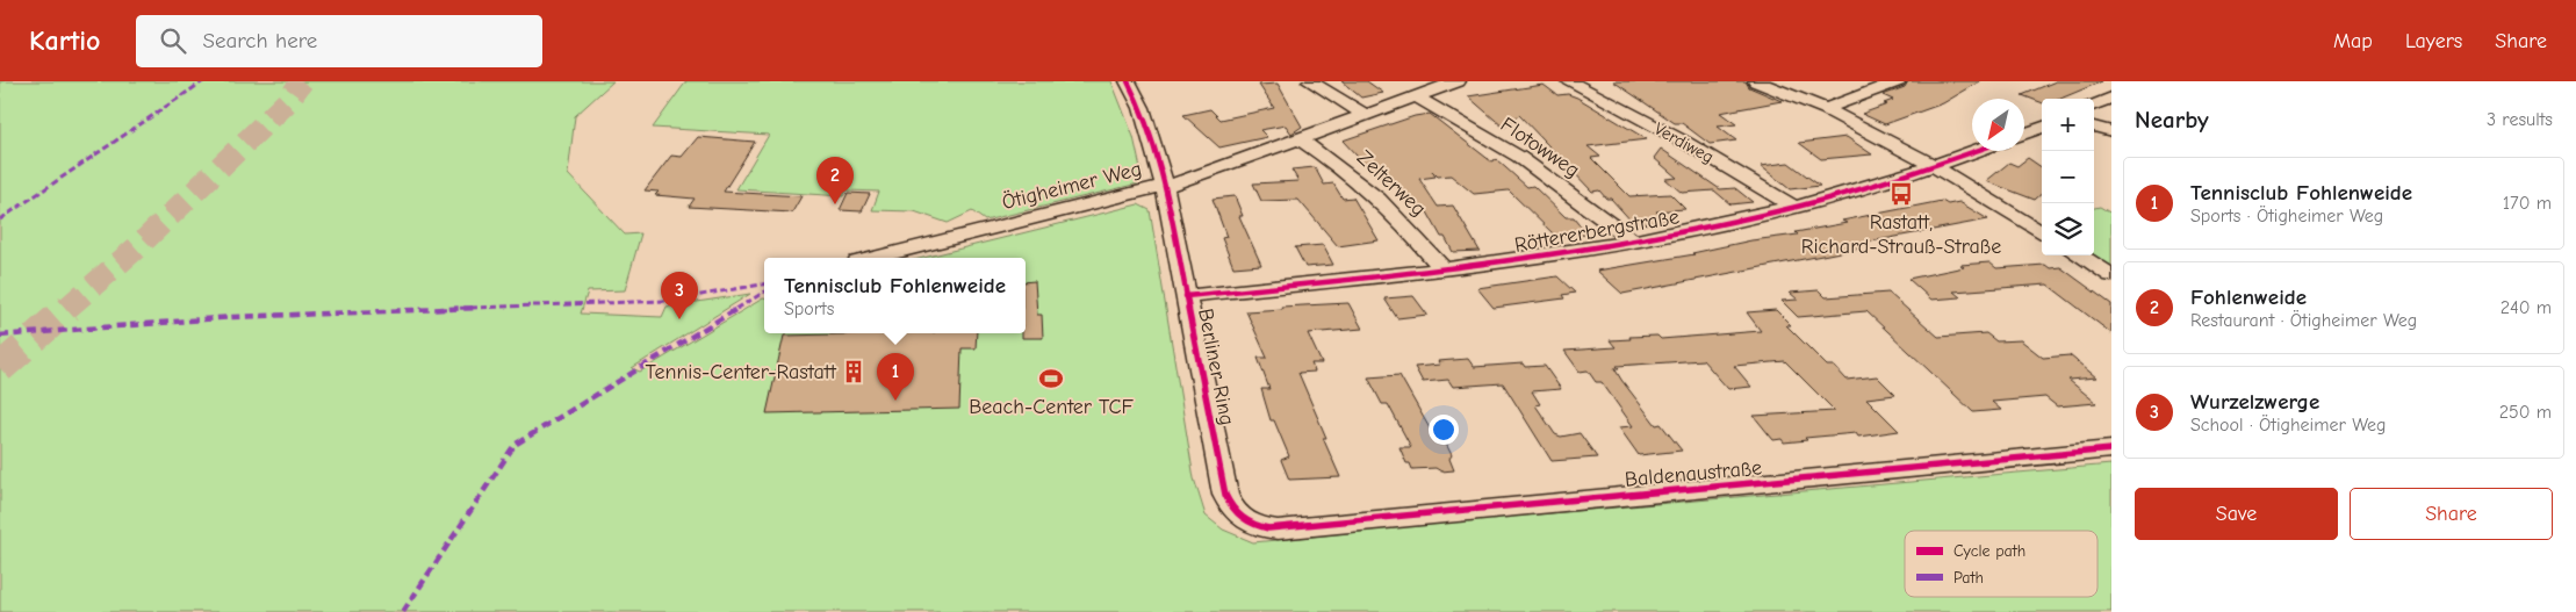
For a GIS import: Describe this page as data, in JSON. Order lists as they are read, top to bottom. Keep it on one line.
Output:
{"streets":{"street":["Verdiweg","Flotowweg","Zelterweg","Ötigheimer Weg","Röttererbergstraße","Berliner Ring","Baldenaustraße"]},"crossings":[["Verdiweg","Röttererbergstraße"],["Flotowweg","Ötigheimer Weg"],["Flotowweg","Röttererbergstraße"],["Zelterweg","Ötigheimer Weg"],["Zelterweg","Röttererbergstraße"],["Ötigheimer Weg","Berliner Ring"],["Röttererbergstraße","Berliner Ring"],["Berliner Ring","Baldenaustraße"]],"places":{"bus stop":["Rastatt, Richard-Strauß-Straße"],"building":["Tennis-Center-Rastatt"],"sports":["Beach-Center TCF"]},"legend":["Cycle path","Path"],"north":"bottom left","page":{"header":"Kartio","search":"Search here","nav":["Map","Layers","Share"],"heading":["Nearby","3 results"],"map_buttons":["+","−"],"pins":["2","3","1"],"list":[{"mark":"1","name":"Tennisclub Fohlenweide","note":"Sports · Ötigheimer Weg","value":"170 m"},{"mark":"2","name":"Fohlenweide","note":"Restaurant · Ötigheimer Weg","value":"240 m"},{"mark":"3","name":"Wurzelzwerge","note":"School · Ötigheimer Weg","value":"250 m"}],"popup":["Tennisclub Fohlenweide","Sports"],"buttons":["Save","Share"]}}
